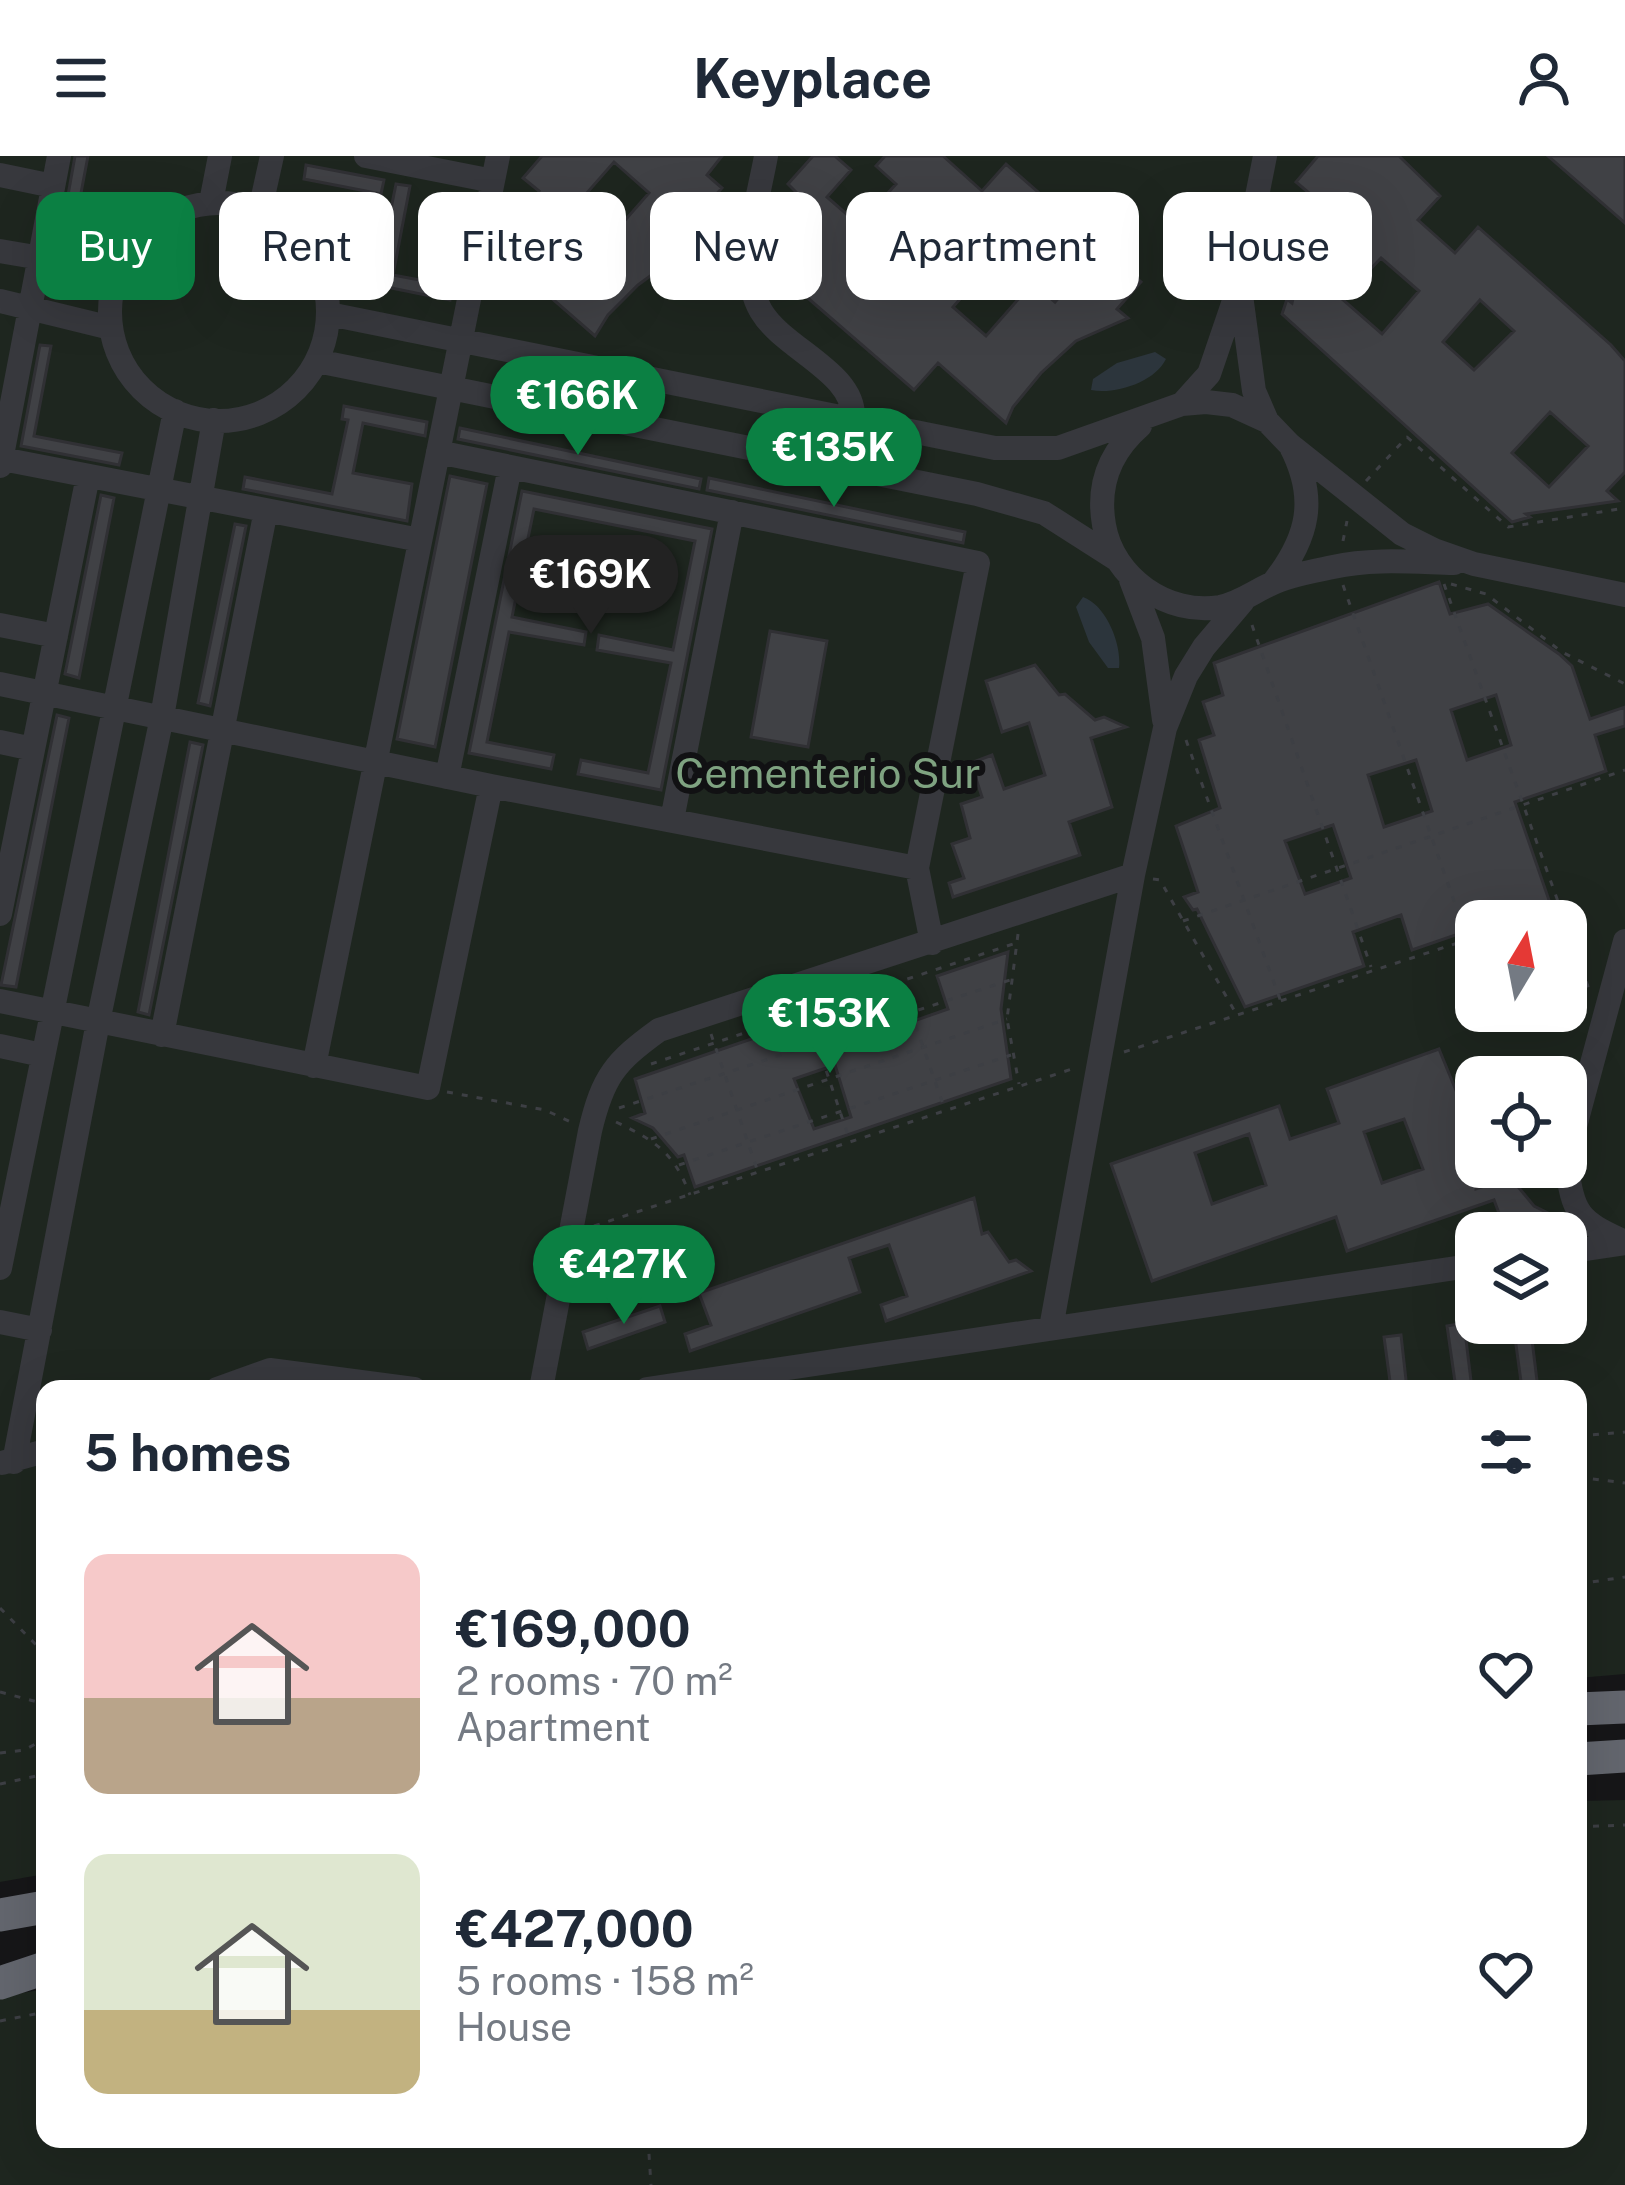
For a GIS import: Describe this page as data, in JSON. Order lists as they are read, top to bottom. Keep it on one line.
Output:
{"parks":["Cementerio Sur"],"north":"top","page":{"header":"Keyplace","chip":["Buy","Rent","Filters","New","Apartment","House"],"price":["€166K","€135K","€169K","€153K","€427K"],"heading":"5 homes","list":[{"name":"€169,000","note":"2 rooms · 70 m² · Apartment"},{"name":"€427,000","note":"5 rooms · 158 m² · House"}]}}
